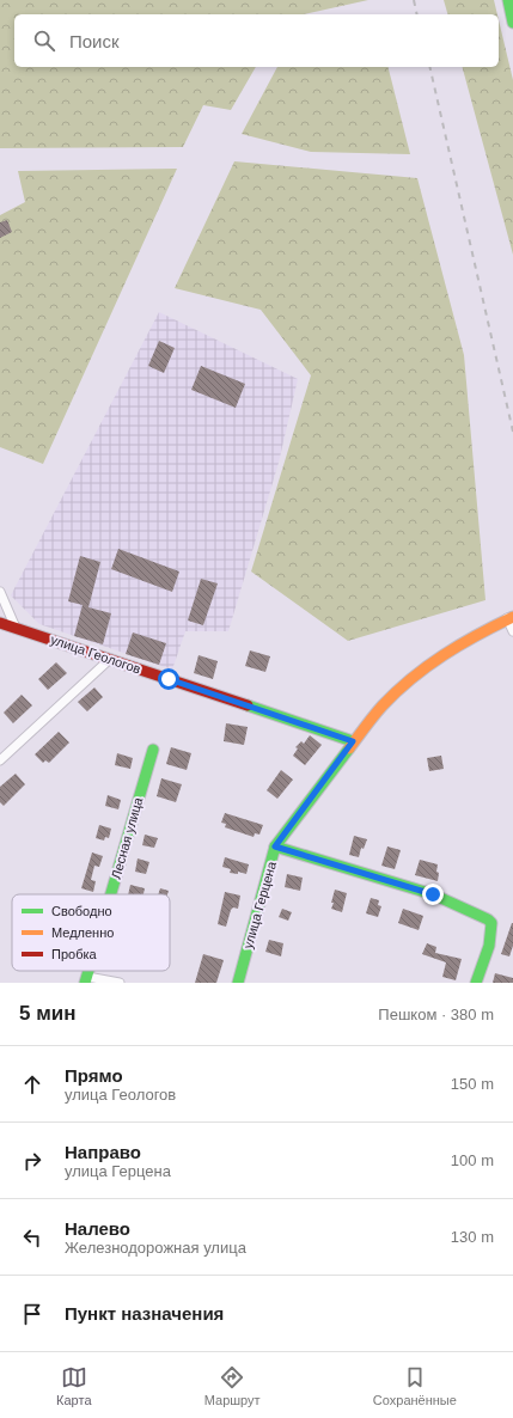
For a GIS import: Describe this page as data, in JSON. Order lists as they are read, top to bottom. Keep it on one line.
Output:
{"streets":{"street":["улица Геологов","Лесная улица","улица Герцена"]},"crossings":[["улица Геологов","улица Герцена"]],"legend":["Свободно","Медленно","Пробка"],"page":{"search":"Поиск","heading":["5 мин","Пешком · 380 m"],"list":[["Прямо","улица Геологов","150 m"],["Направо","улица Герцена","100 m"],["Налево","Железнодорожная улица","130 m"],"Пункт назначения"],"nav":["Карта","Маршрут","Сохранённые"]}}
